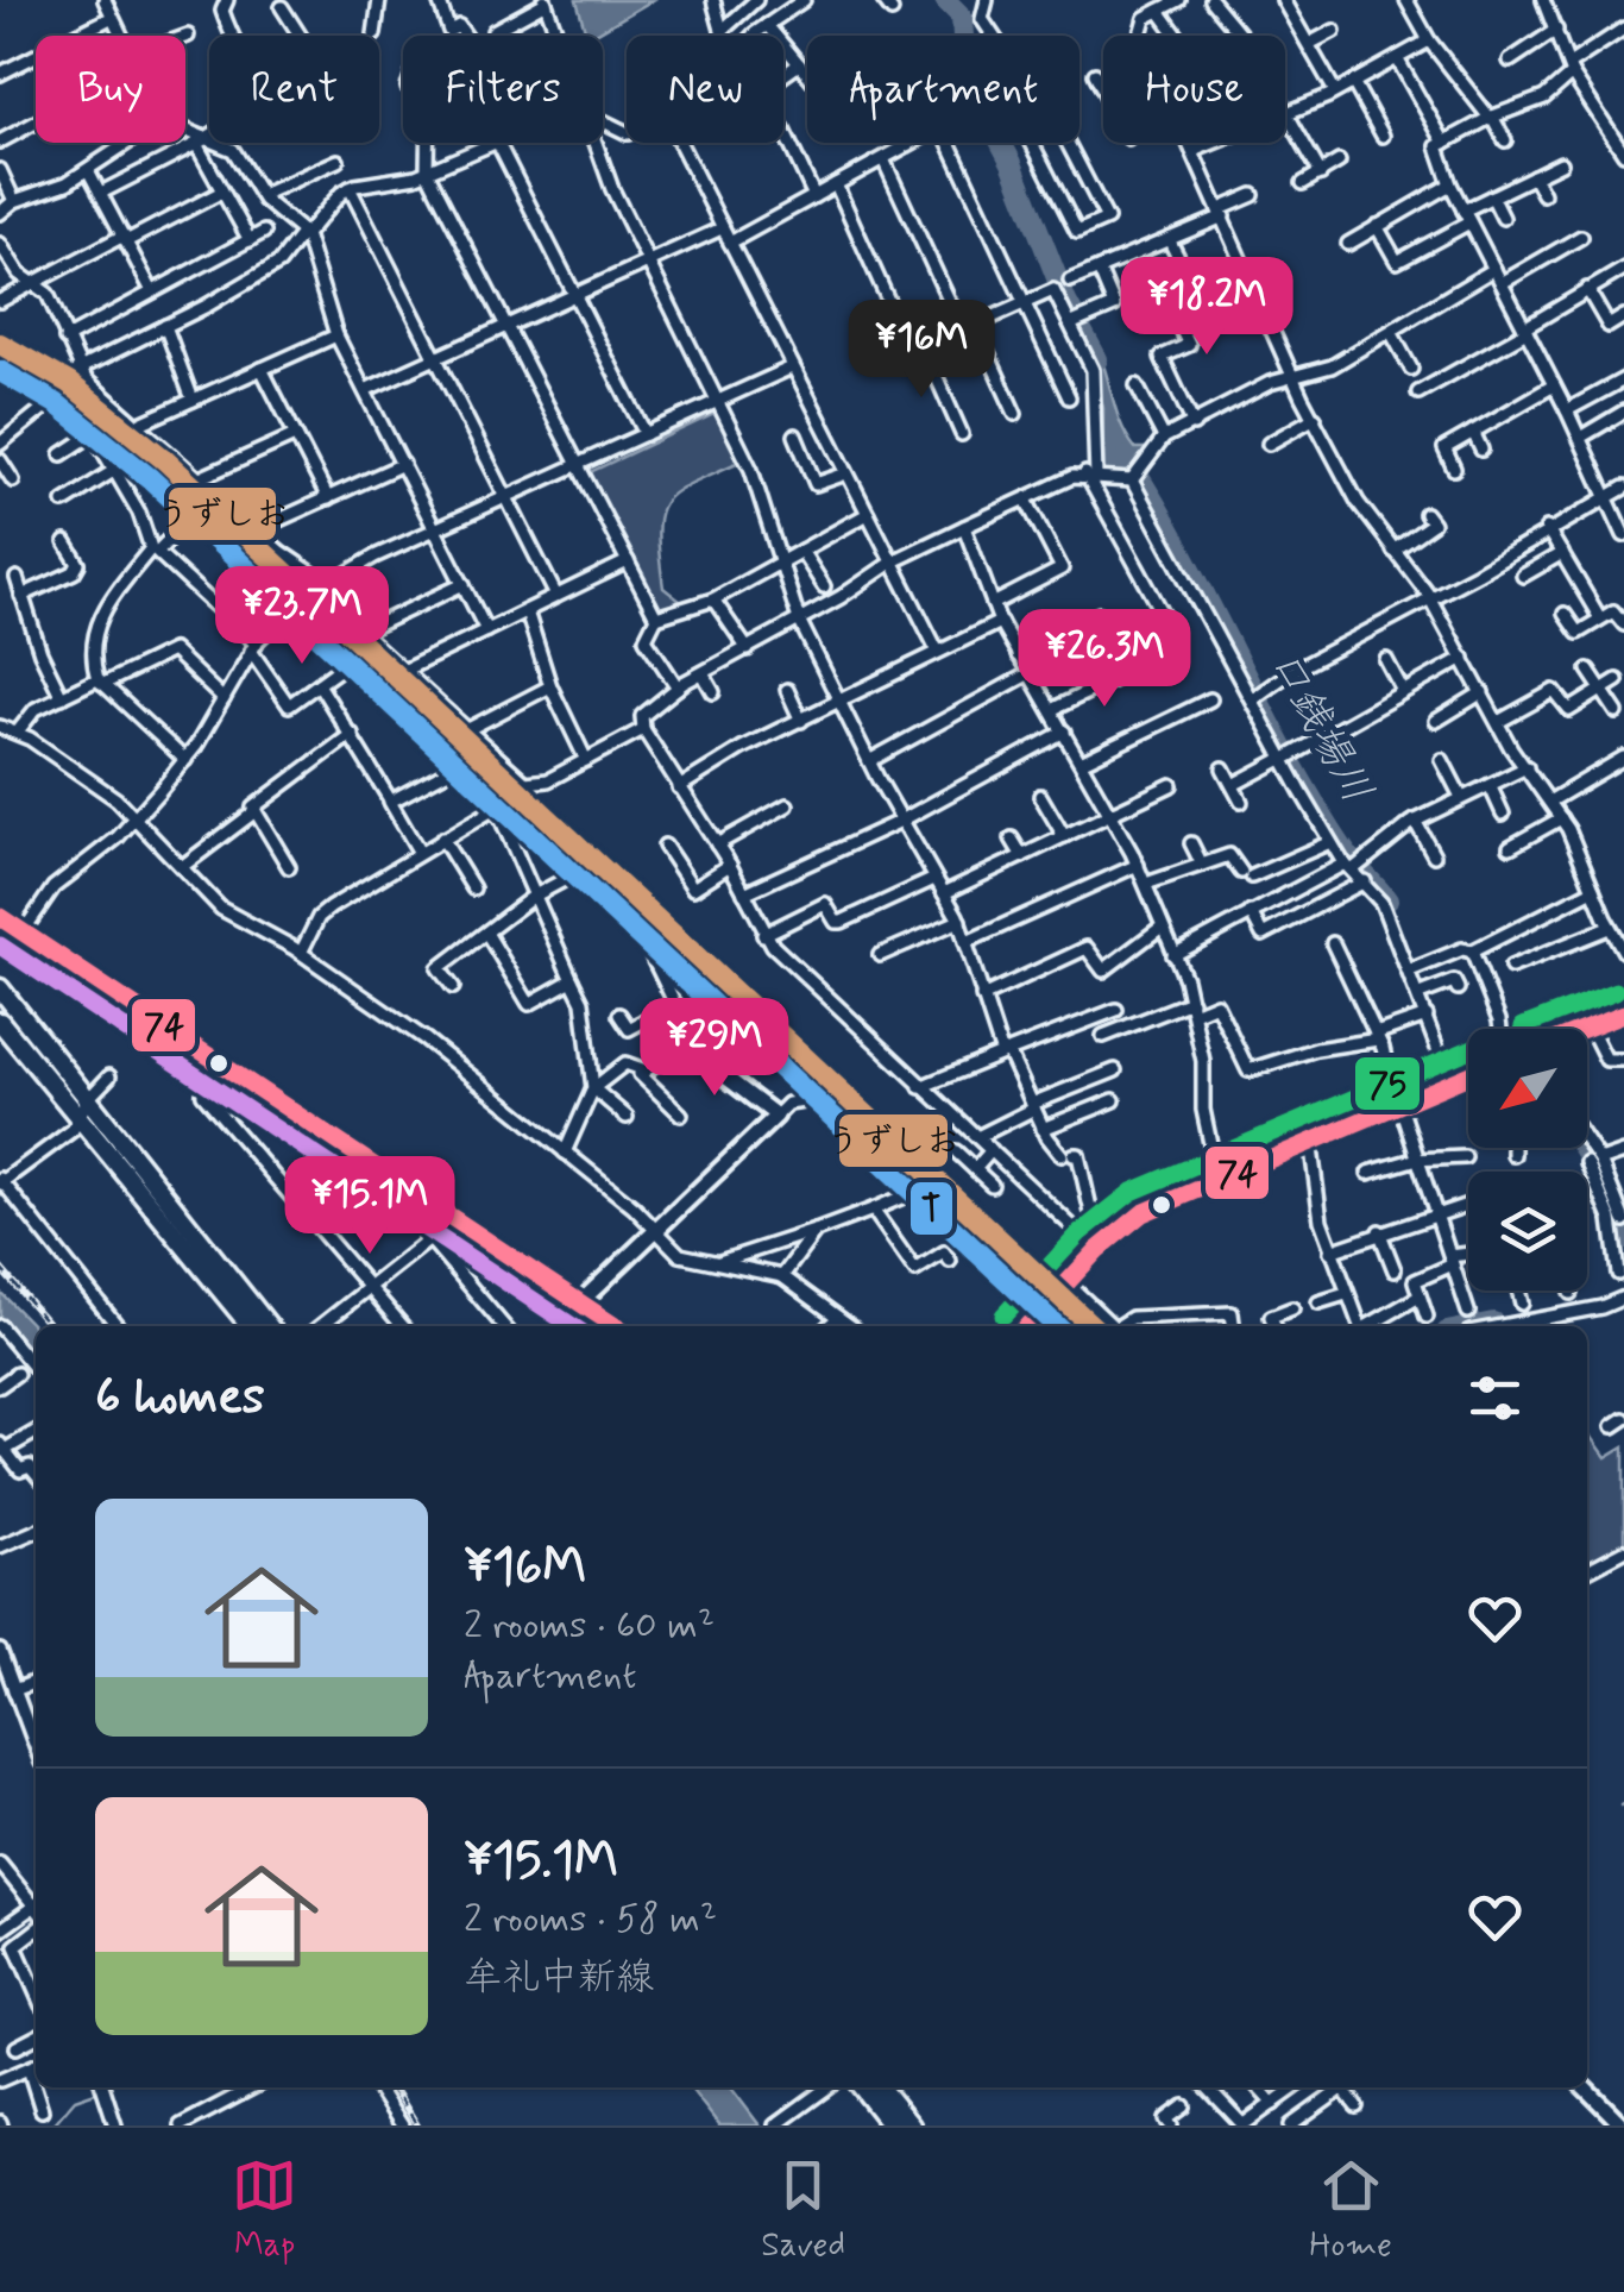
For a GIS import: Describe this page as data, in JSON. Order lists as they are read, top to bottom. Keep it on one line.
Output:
{"water":["口銭場川"],"lines":["transit line うずしお","transit line T","transit line 74","transit line 75"],"north":"bottom left","page":{"chip":["Buy","Rent","Filters","New","Apartment","House"],"price":["¥18.2M","¥16M","¥23.7M","¥26.3M","¥29M","¥15.1M"],"heading":"6 homes","list":[{"name":"¥16M","note":"2 rooms · 60 m² · Apartment"},{"name":"¥15.1M","note":"2 rooms · 58 m² · 牟礼中新線"}],"tabs":["Map","Saved","Home"]}}
